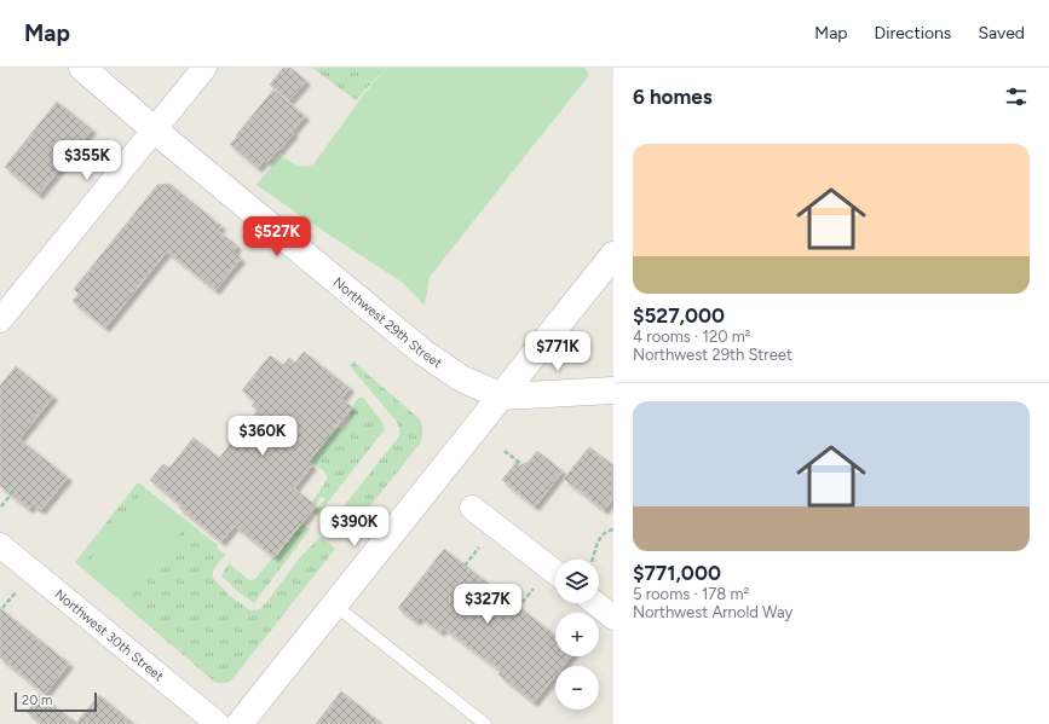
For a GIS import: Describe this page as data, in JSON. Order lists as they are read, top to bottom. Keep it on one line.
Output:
{"streets":{"street":["Northwest 29th Street","Northwest 30th Street"]},"scale_bar":"20 m","page":{"header":"Map","nav":["Map","Directions","Saved"],"heading":"6 homes","list":[{"name":"$527,000","note":"4 rooms · 120 m² · Northwest 29th Street"},{"name":"$771,000","note":"5 rooms · 178 m² · Northwest Arnold Way"}],"price":["$355K","$527K","$771K","$360K","$390K","$327K"],"map_buttons":["+","−"],"scale":"20 m"}}
